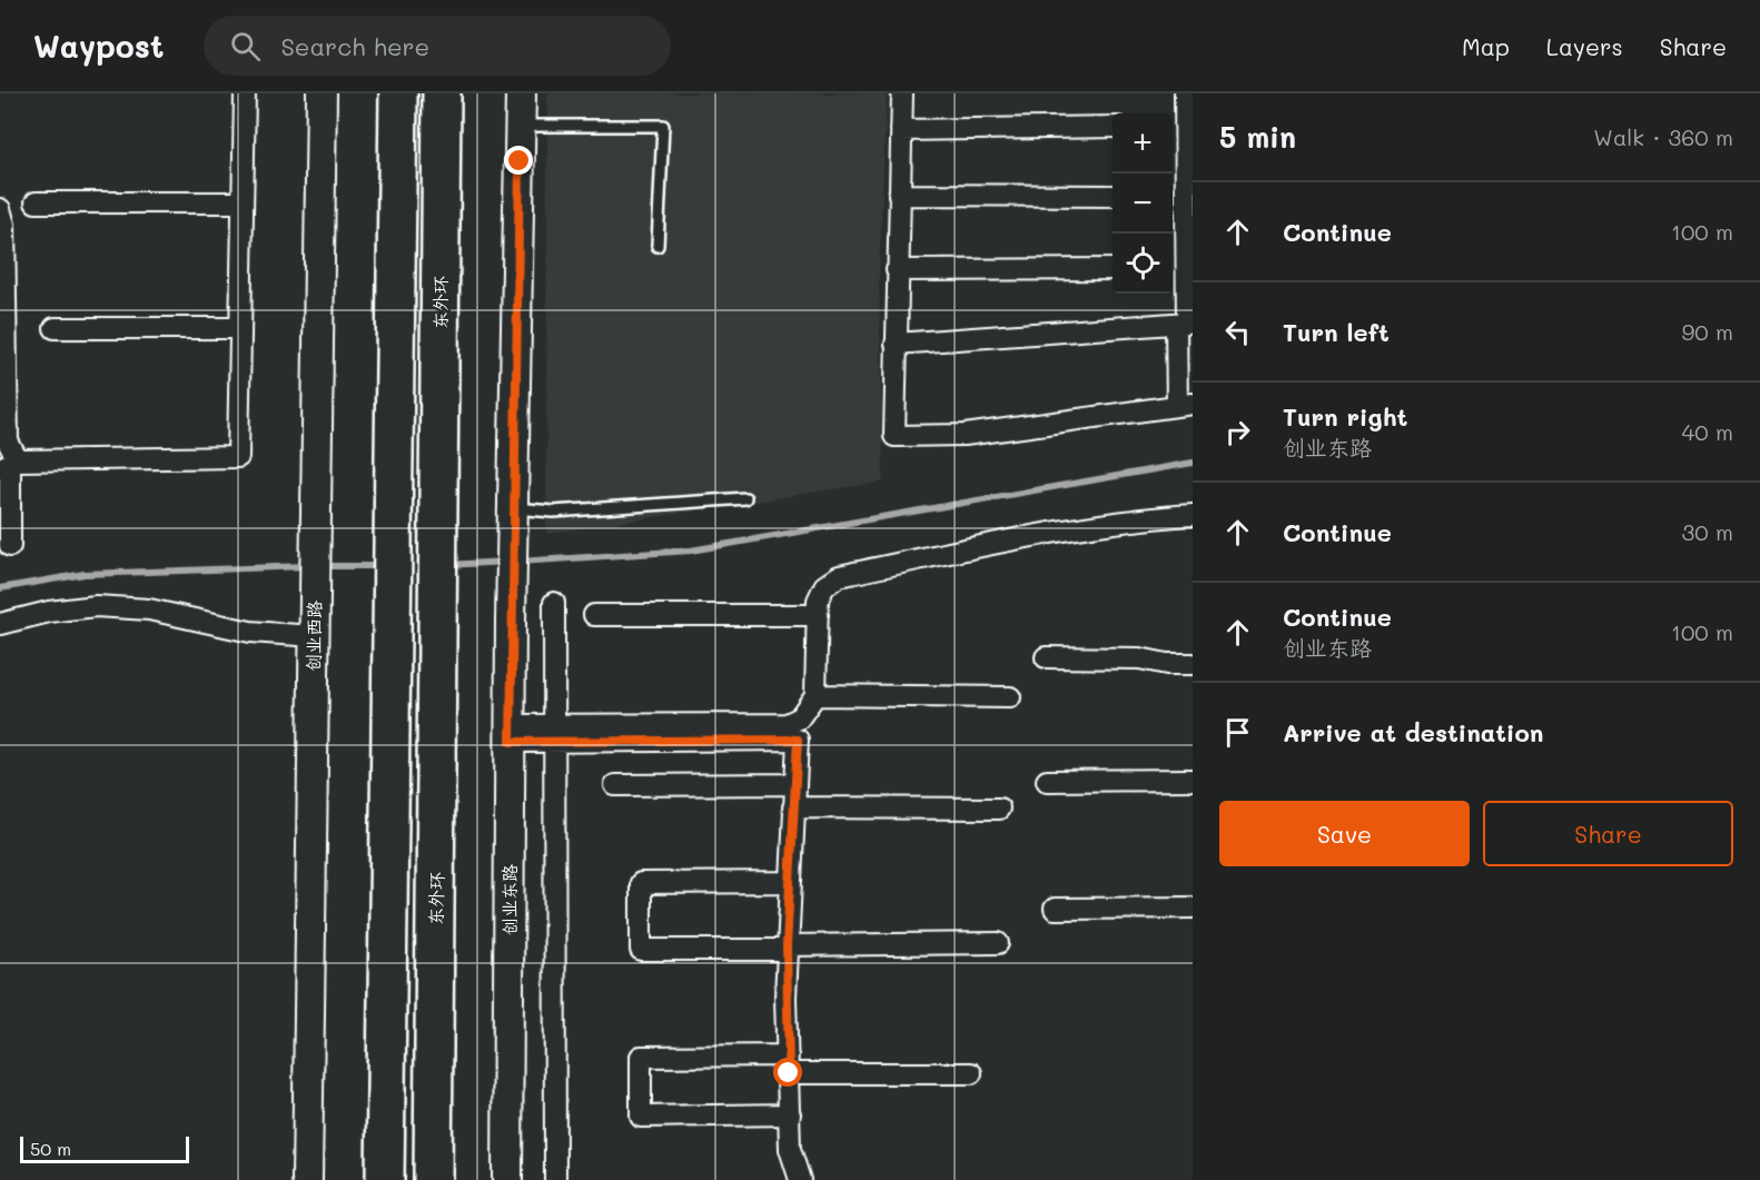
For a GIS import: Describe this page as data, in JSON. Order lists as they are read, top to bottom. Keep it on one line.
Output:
{"streets":{"highway":["东外环"],"street":["创业西路","创业东路"]},"scale_bar":"50 m","page":{"header":"Waypost","search":"Search here","nav":["Map","Layers","Share"],"heading":["5 min","Walk · 360 m"],"map_buttons":["+","−"],"list":[["Continue","100 m"],["Turn left","90 m"],["Turn right","创业东路","40 m"],["Continue","30 m"],["Continue","创业东路","100 m"],"Arrive at destination"],"buttons":["Save","Share"],"scale":"50 m"}}
